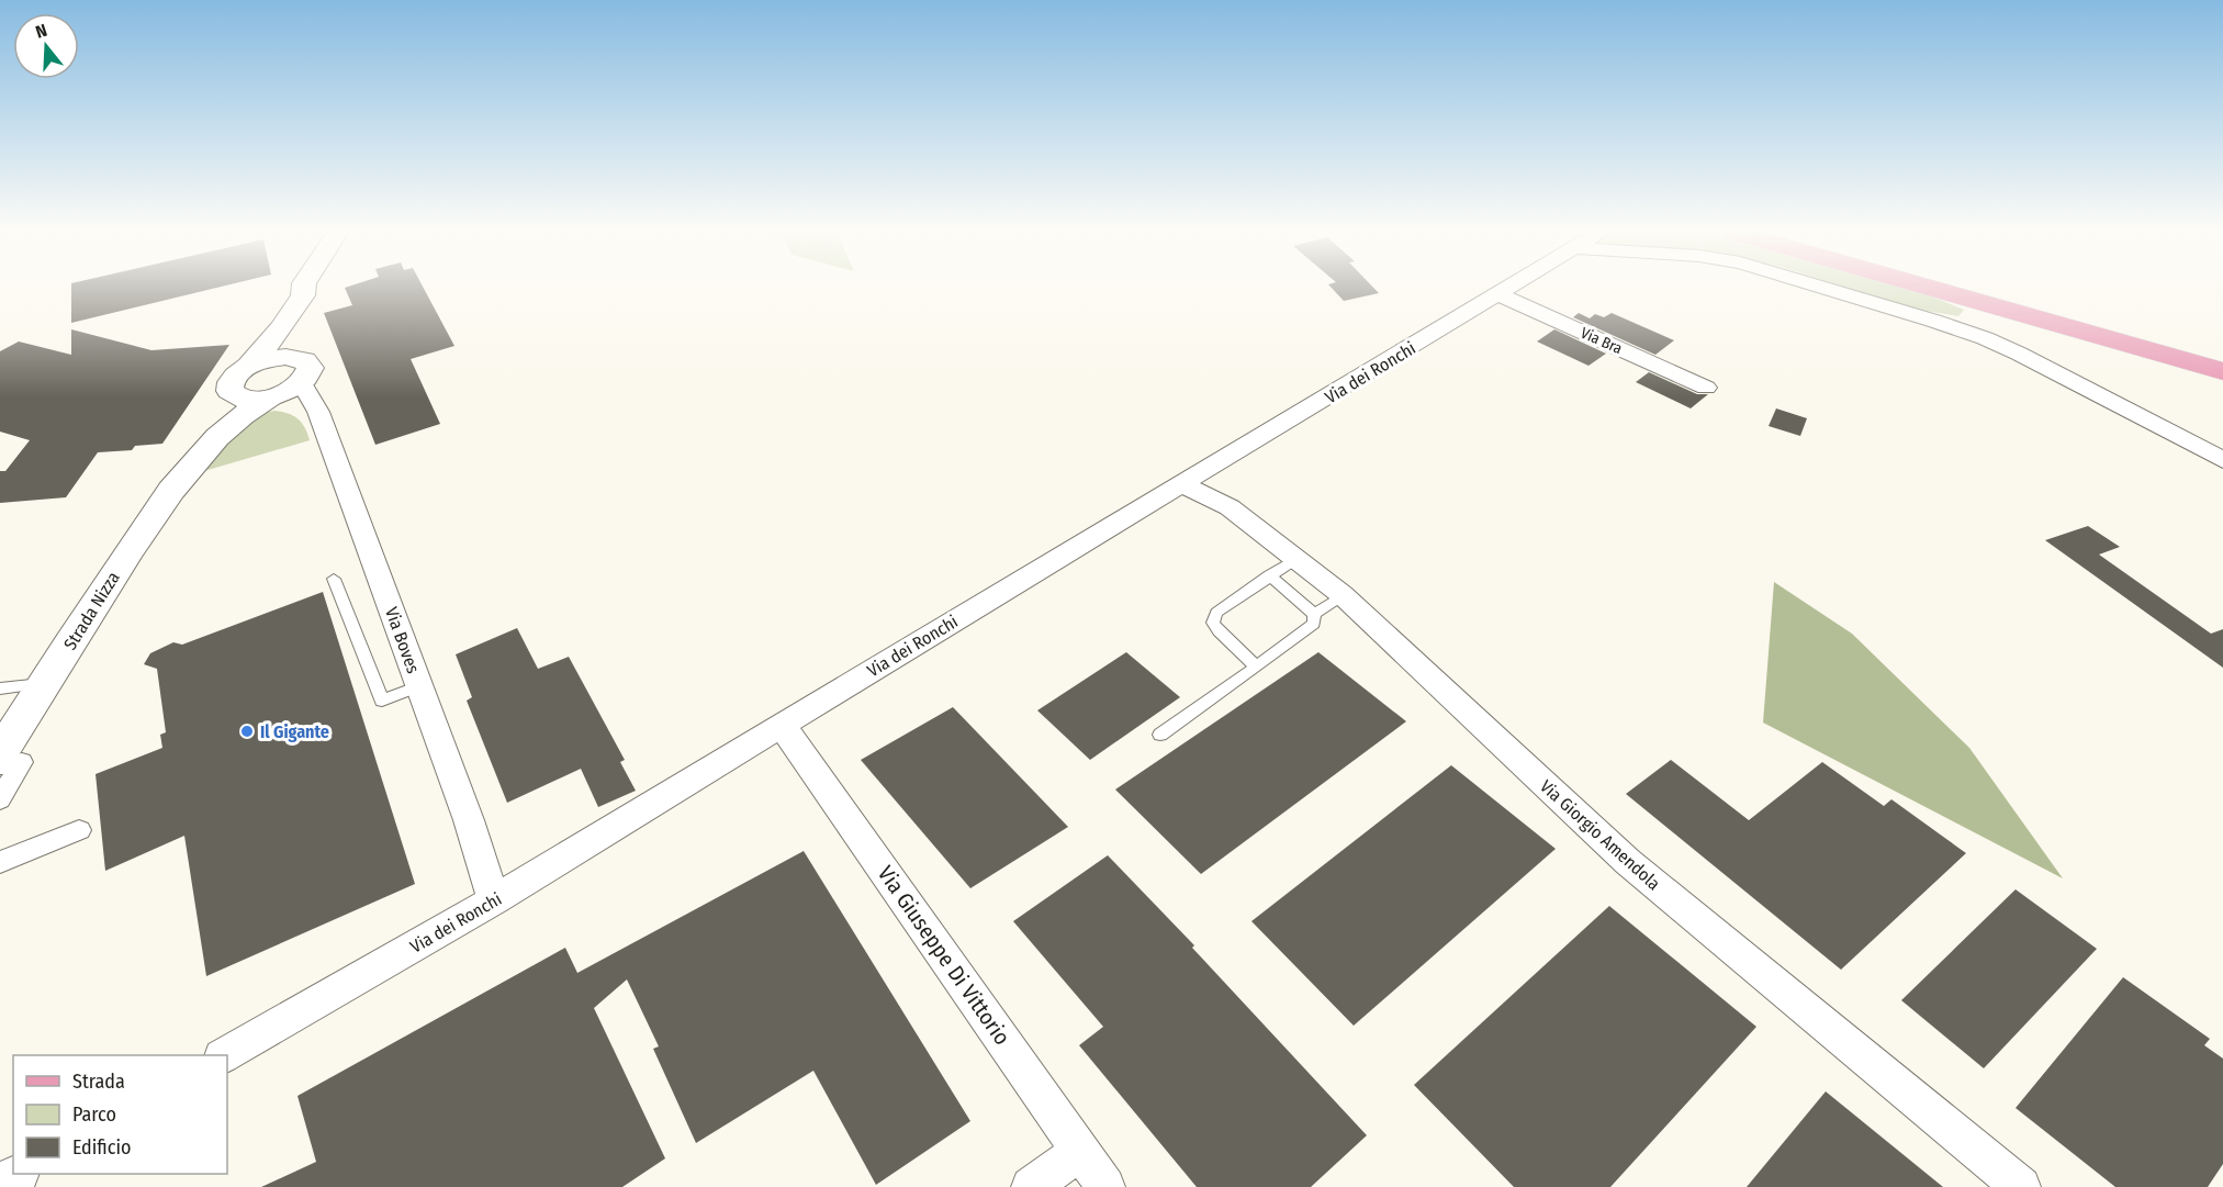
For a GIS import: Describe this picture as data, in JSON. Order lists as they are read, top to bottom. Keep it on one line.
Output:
{"streets":{"street":["Via Bra","Via dei Ronchi","Strada Nizza","Via Boves","Via Giorgio Amendola","Via Giuseppe Di Vittorio"]},"crossings":[["Via Bra","Via dei Ronchi"],["Via dei Ronchi","Via Boves"],["Via dei Ronchi","Via Giorgio Amendola"],["Via dei Ronchi","Via Giuseppe Di Vittorio"],["Strada Nizza","Via Boves"]],"places":["Il Gigante"],"legend":["Strada","Parco","Edificio"],"north":"top"}
